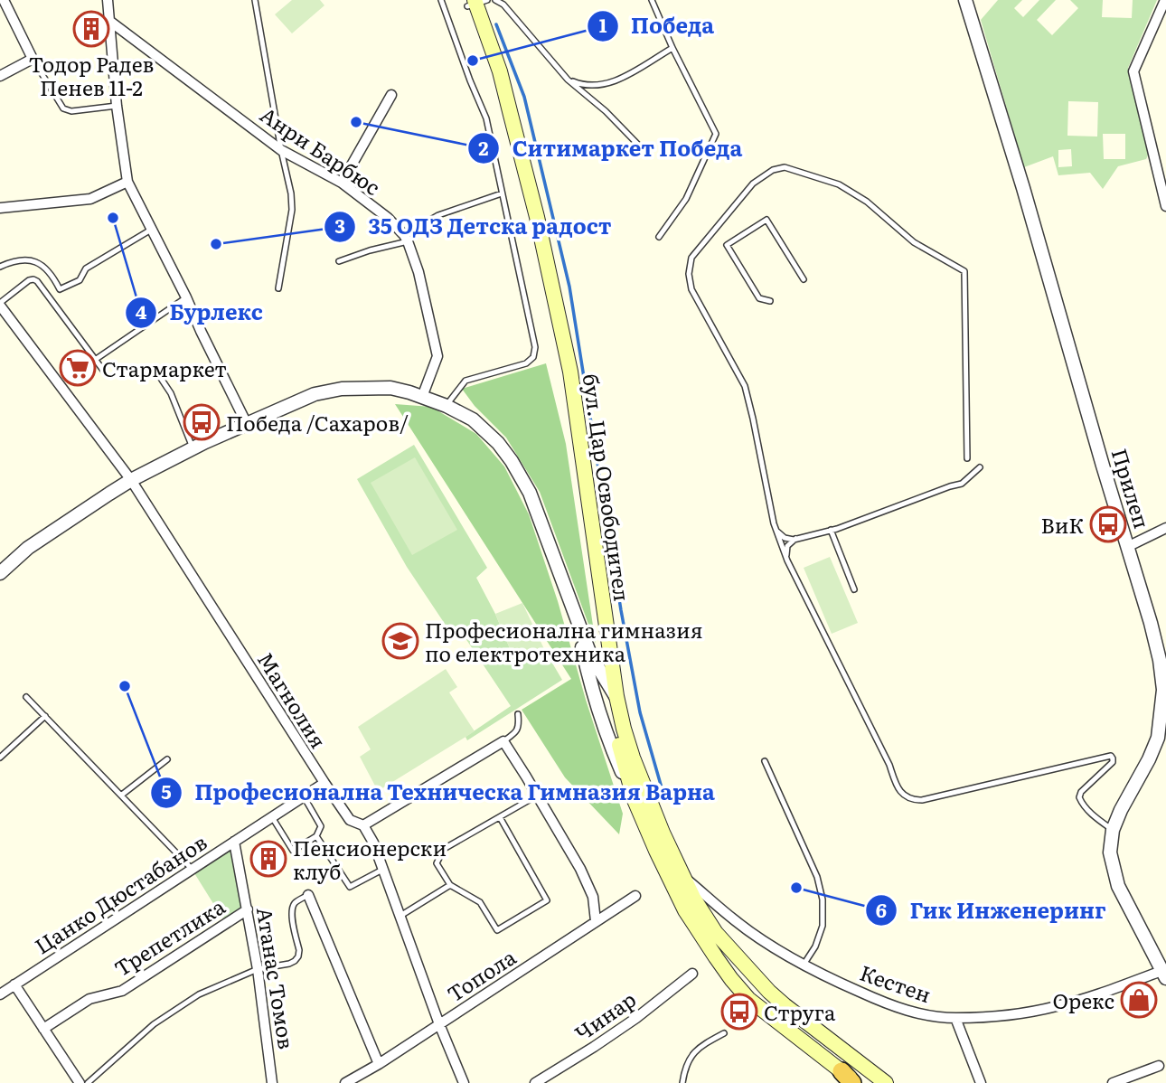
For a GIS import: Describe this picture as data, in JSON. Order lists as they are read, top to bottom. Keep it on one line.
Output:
{"streets":{"main road":["бул. Цар Освободител"],"street":["Анри Барбюс","Прилеп","Магнолия","Цанко Дюстабанов","Трепетлика","Топола","Атанас Томов","Кестен","Чинар"]},"crossings":[["бул. Цар Освободител","Кестен"],["Прилеп","Кестен"],["Магнолия","Цанко Дюстабанов"],["Магнолия","Топола"],["Цанко Дюстабанов","Атанас Томов"],["Трепетлика","Атанас Томов"]],"places":{"building":["Тодор Радев Пенев 11-2","Пенсионерски клуб"],"other":["Победа","Ситимаркет Победа","Бурлекс","35 ОДЗ Детска радост","Професионална Техническа Гимназия Варна","Гик Инженеринг"],"supermarket":["Стармаркет"],"bus stop":["Победа /Сахаров/","ВиК","Струга"],"school or university":["Професионална гимназия по електротехника"],"shop":["Орекс"]}}
